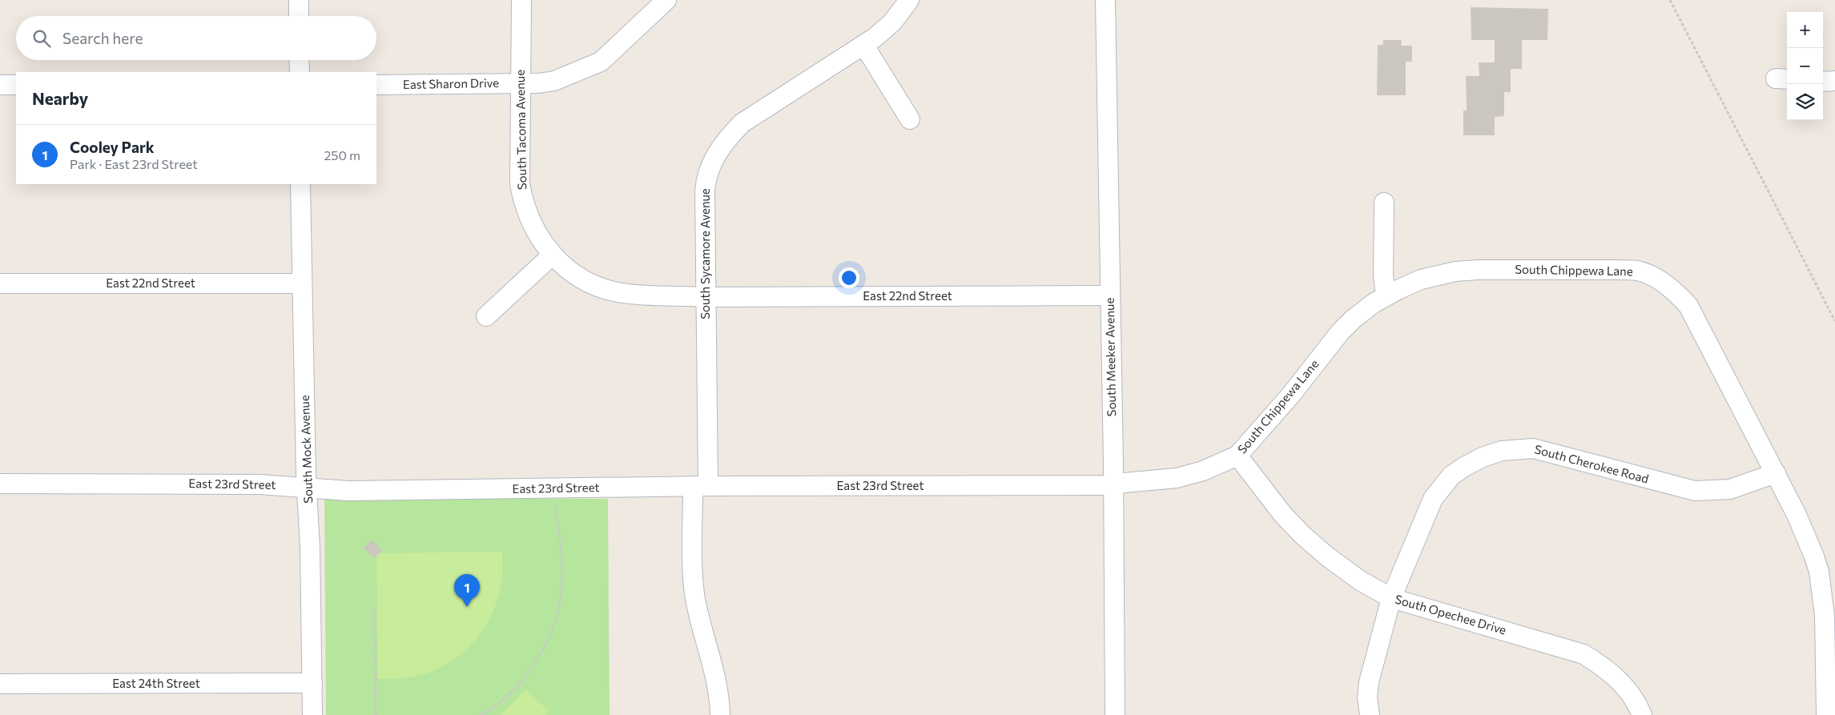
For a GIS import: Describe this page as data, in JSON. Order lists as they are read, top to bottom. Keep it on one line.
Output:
{"streets":{"street":["East Sharon Drive","South Tacoma Avenue","South Sycamore Avenue","South Chippewa Lane","East 22nd Street","South Meeker Avenue","South Mock Avenue","South Cherokee Road","East 23rd Street","South Opechee Drive","East 24th Street"]},"crossings":[["East Sharon Drive","South Tacoma Avenue"],["South Tacoma Avenue","South Sycamore Avenue"],["South Tacoma Avenue","East 22nd Street"],["South Sycamore Avenue","East 22nd Street"],["South Sycamore Avenue","East 23rd Street"],["South Chippewa Lane","South Meeker Avenue"],["South Chippewa Lane","South Cherokee Road"],["South Chippewa Lane","East 23rd Street"],["South Chippewa Lane","South Opechee Drive"],["East 22nd Street","South Meeker Avenue"],["East 22nd Street","South Mock Avenue"],["South Meeker Avenue","East 23rd Street"],["South Mock Avenue","East 23rd Street"],["South Mock Avenue","East 24th Street"],["South Cherokee Road","South Opechee Drive"]],"page":{"map_buttons":["+","−"],"search":"Search here","heading":"Nearby","list":[{"mark":"1","name":"Cooley Park","note":"Park · East 23rd Street","value":"250 m"}],"pins":"1"}}
